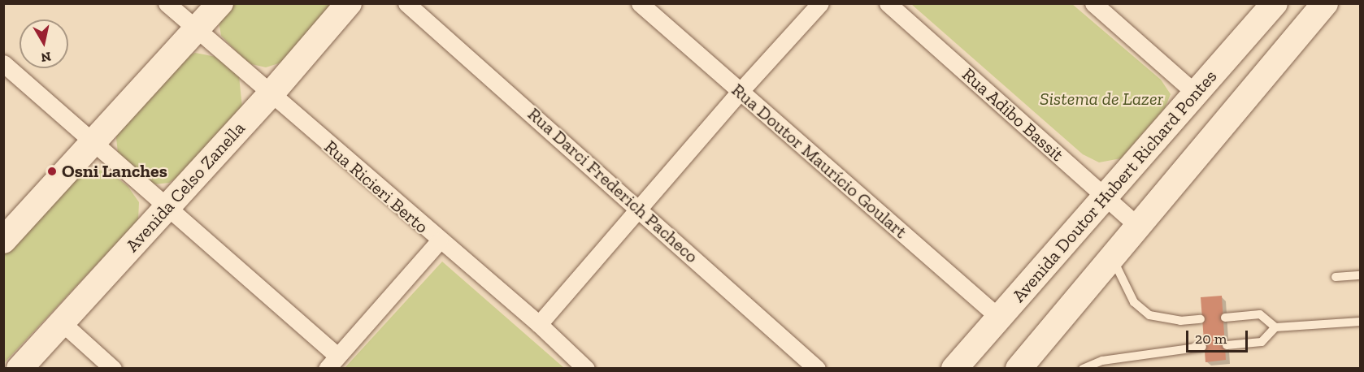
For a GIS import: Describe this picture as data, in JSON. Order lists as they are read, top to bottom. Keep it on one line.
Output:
{"streets":{"main road":["Avenida Doutor Hubert Richard Pontes","Avenida Celso Zanella"],"street":["Rua Adibo Bassit","Rua Doutor Maurício Goulart","Rua Darci Frederich Pacheco","Rua Ricieri Berto"]},"crossings":[["Rua Adibo Bassit","Avenida Doutor Hubert Richard Pontes"],["Rua Doutor Maurício Goulart","Avenida Doutor Hubert Richard Pontes"],["Avenida Celso Zanella","Rua Ricieri Berto"]],"parks":["Sistema de Lazer"],"places":["Osni Lanches"],"scale_bar":"20 m","north":"bottom"}
